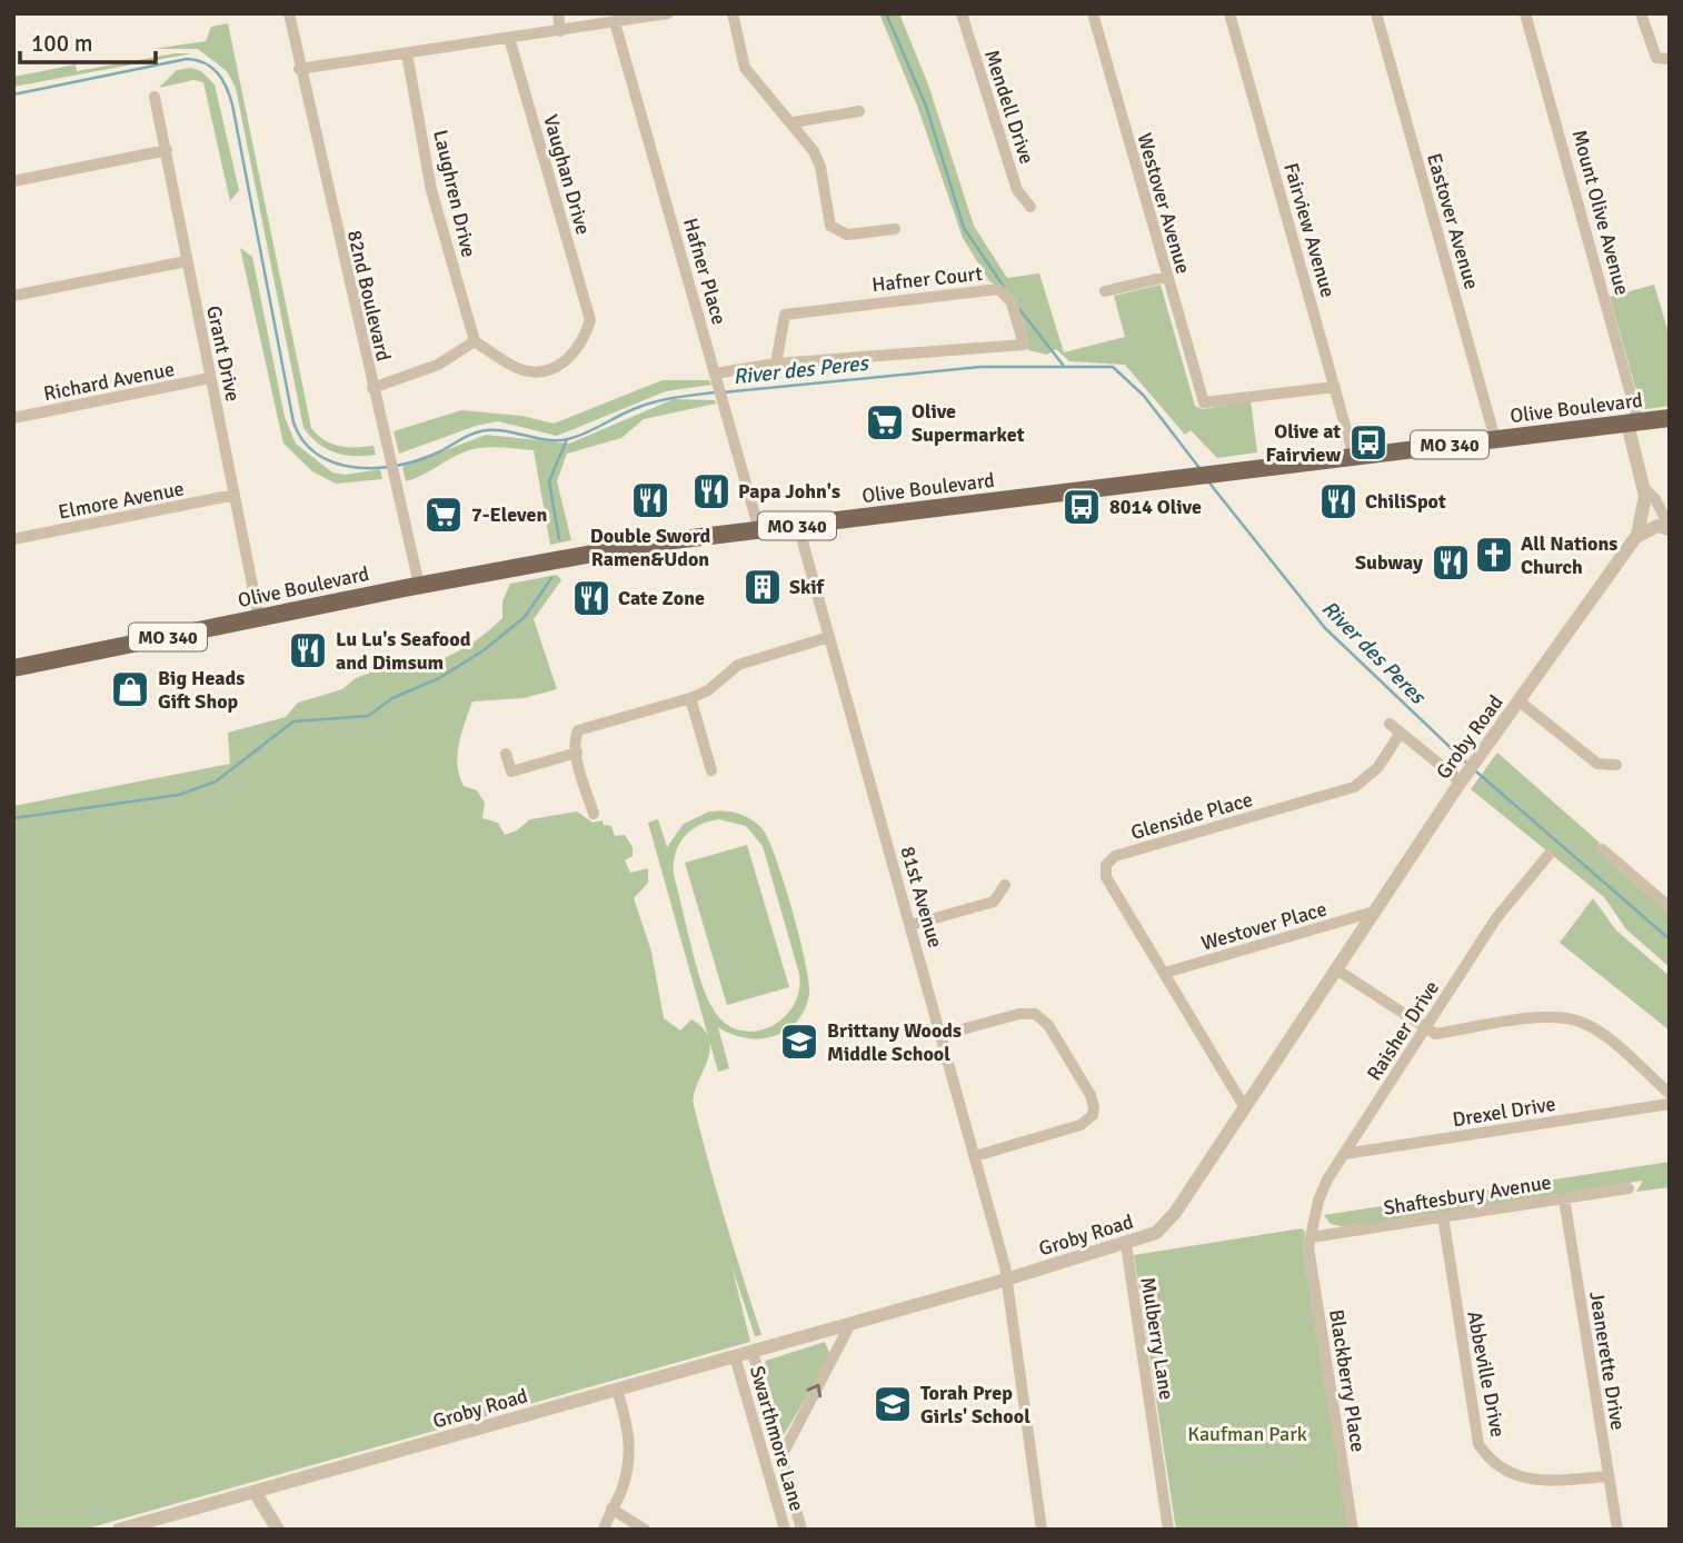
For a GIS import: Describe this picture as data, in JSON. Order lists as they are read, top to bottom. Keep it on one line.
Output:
{"streets":{"main road":["Olive Boulevard","MO 340"],"street":["Mendell Drive","Vaughan Drive","Laughren Drive","Westover Avenue","Mount Olive Avenue","Eastover Avenue","Fairview Avenue","Hafner Place","Hafner Court","82nd Boulevard","Grant Drive","Richard Avenue","Elmore Avenue","Groby Road","Glenside Place","81st Avenue","Westover Place","Raisher Drive","Drexel Drive","Shaftesbury Avenue","Mulberry Lane","Jeanerette Drive","Abbeville Drive","Blackberry Place","Swarthmore Lane"]},"crossings":[["Vaughan Drive","Laughren Drive"],["Westover Avenue","Fairview Avenue"],["Mount Olive Avenue","Olive Boulevard"],["Mount Olive Avenue","Groby Road"],["Eastover Avenue","Olive Boulevard"],["Fairview Avenue","Olive Boulevard"],["Hafner Place","Hafner Court"],["Hafner Place","Olive Boulevard"],["82nd Boulevard","Olive Boulevard"],["Grant Drive","Richard Avenue"],["Grant Drive","Olive Boulevard"],["Grant Drive","Elmore Avenue"],["Olive Boulevard","81st Avenue"],["Groby Road","Glenside Place"],["Groby Road","81st Avenue"],["Groby Road","Westover Place"],["Groby Road","Mulberry Lane"],["Groby Road","Swarthmore Lane"],["Glenside Place","Westover Place"],["Raisher Drive","Drexel Drive"],["Raisher Drive","Shaftesbury Avenue"],["Raisher Drive","Blackberry Place"],["Shaftesbury Avenue","Jeanerette Drive"],["Shaftesbury Avenue","Abbeville Drive"],["Shaftesbury Avenue","Blackberry Place"],["Jeanerette Drive","Abbeville Drive"]],"water":["River des Peres"],"parks":["Kaufman Park"],"places":{"supermarket":["Olive Supermarket","7-Eleven"],"bus stop":["Olive at Fairview","8014 Olive"],"restaurant":["Papa John's","Double Sword Ramen&Udon","ChiliSpot","Subway","Cate Zone","Lu Lu's Seafood and Dimsum"],"church":["All Nations Church"],"building":["Skif"],"shop":["Big Heads Gift Shop"],"school or university":["Brittany Woods Middle School","Torah Prep Girls' School"]},"scale_bar":"100 m"}
